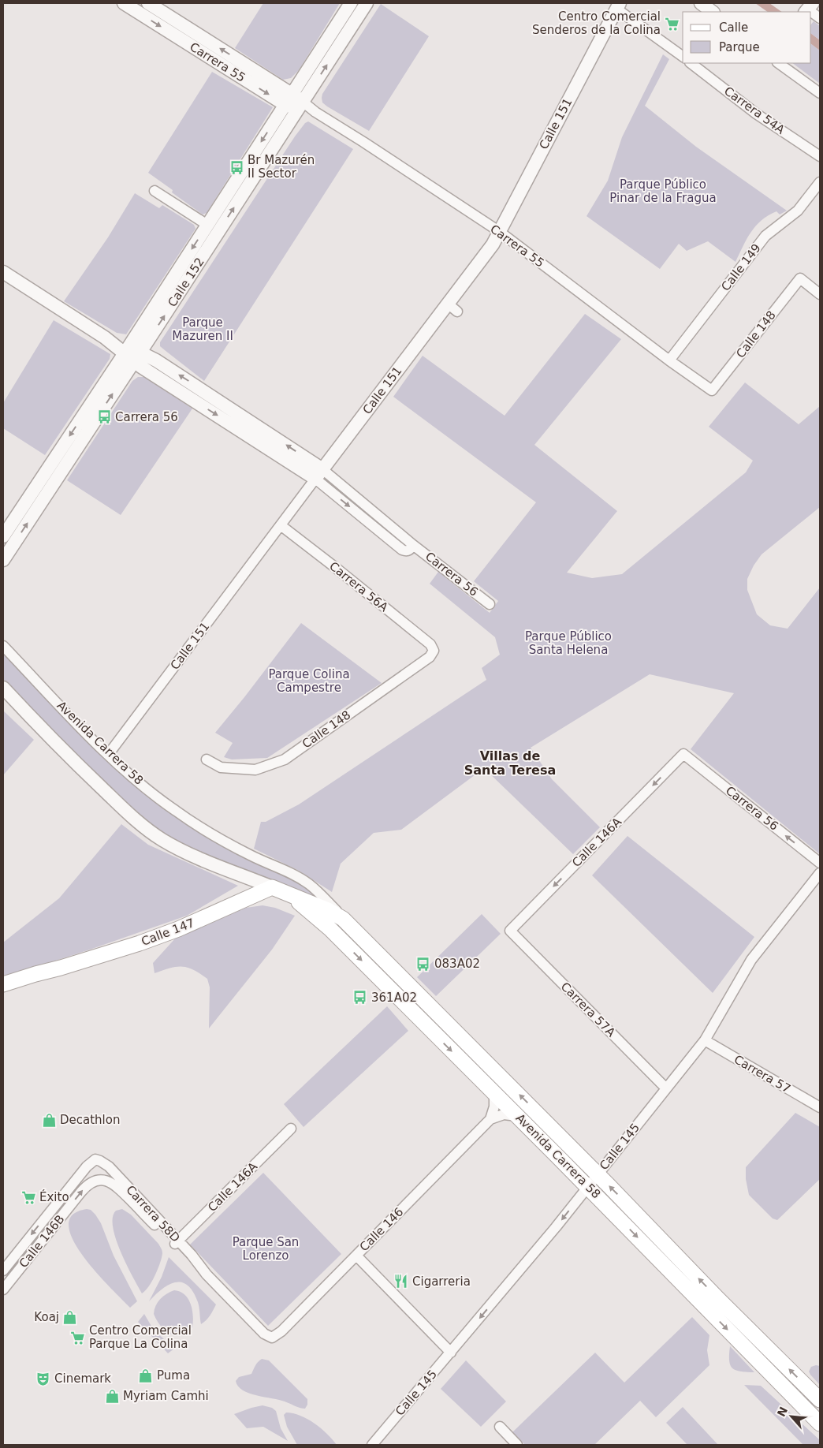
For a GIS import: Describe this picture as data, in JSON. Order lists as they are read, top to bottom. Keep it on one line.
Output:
{"streets":{"main road":["Avenida Carrera 58","Calle 147"],"street":["Carrera 55","Carrera 54A","Calle 151","Calle 149","Calle 152","Calle 148","Carrera 56","Carrera 56A","Calle 146A","Carrera 57A","Carrera 57","Calle 145","Carrera 58D","Calle 146","Calle 146B"]},"crossings":[["Carrera 55","Calle 151"],["Carrera 55","Calle 149"],["Carrera 55","Calle 152"],["Carrera 55","Calle 148"],["Calle 151","Carrera 56"],["Calle 151","Carrera 56A"],["Calle 151","Avenida Carrera 58"],["Calle 152","Carrera 56"],["Calle 148","Carrera 56A"],["Carrera 56","Calle 146A"],["Avenida Carrera 58","Calle 147"],["Avenida Carrera 58","Calle 145"],["Calle 146A","Carrera 57A"],["Calle 146A","Carrera 58D"],["Carrera 57A","Calle 145"],["Carrera 57","Calle 145"],["Carrera 58D","Calle 146"],["Carrera 58D","Calle 146B"]],"one_way":["Calle 146A"],"districts":["Villas de Santa Teresa"],"parks":["Parque Público Pinar de la Fragua","Parque Mazuren II","Parque Público Santa Helena","Parque Colina Campestre","Parque San Lorenzo"],"places":{"supermarket":["Centro Comercial Senderos de la Colina","Éxito","Centro Comercial Parque La Colina"],"bus stop":["Br Mazurén II Sector","Carrera 56","083A02","361A02"],"shop":["Decathlon","Koaj","Puma","Myriam Camhi"],"restaurant":["Cigarreria"],"theatre":["Cinemark"]},"legend":["Calle","Parque"],"north":"top left"}
